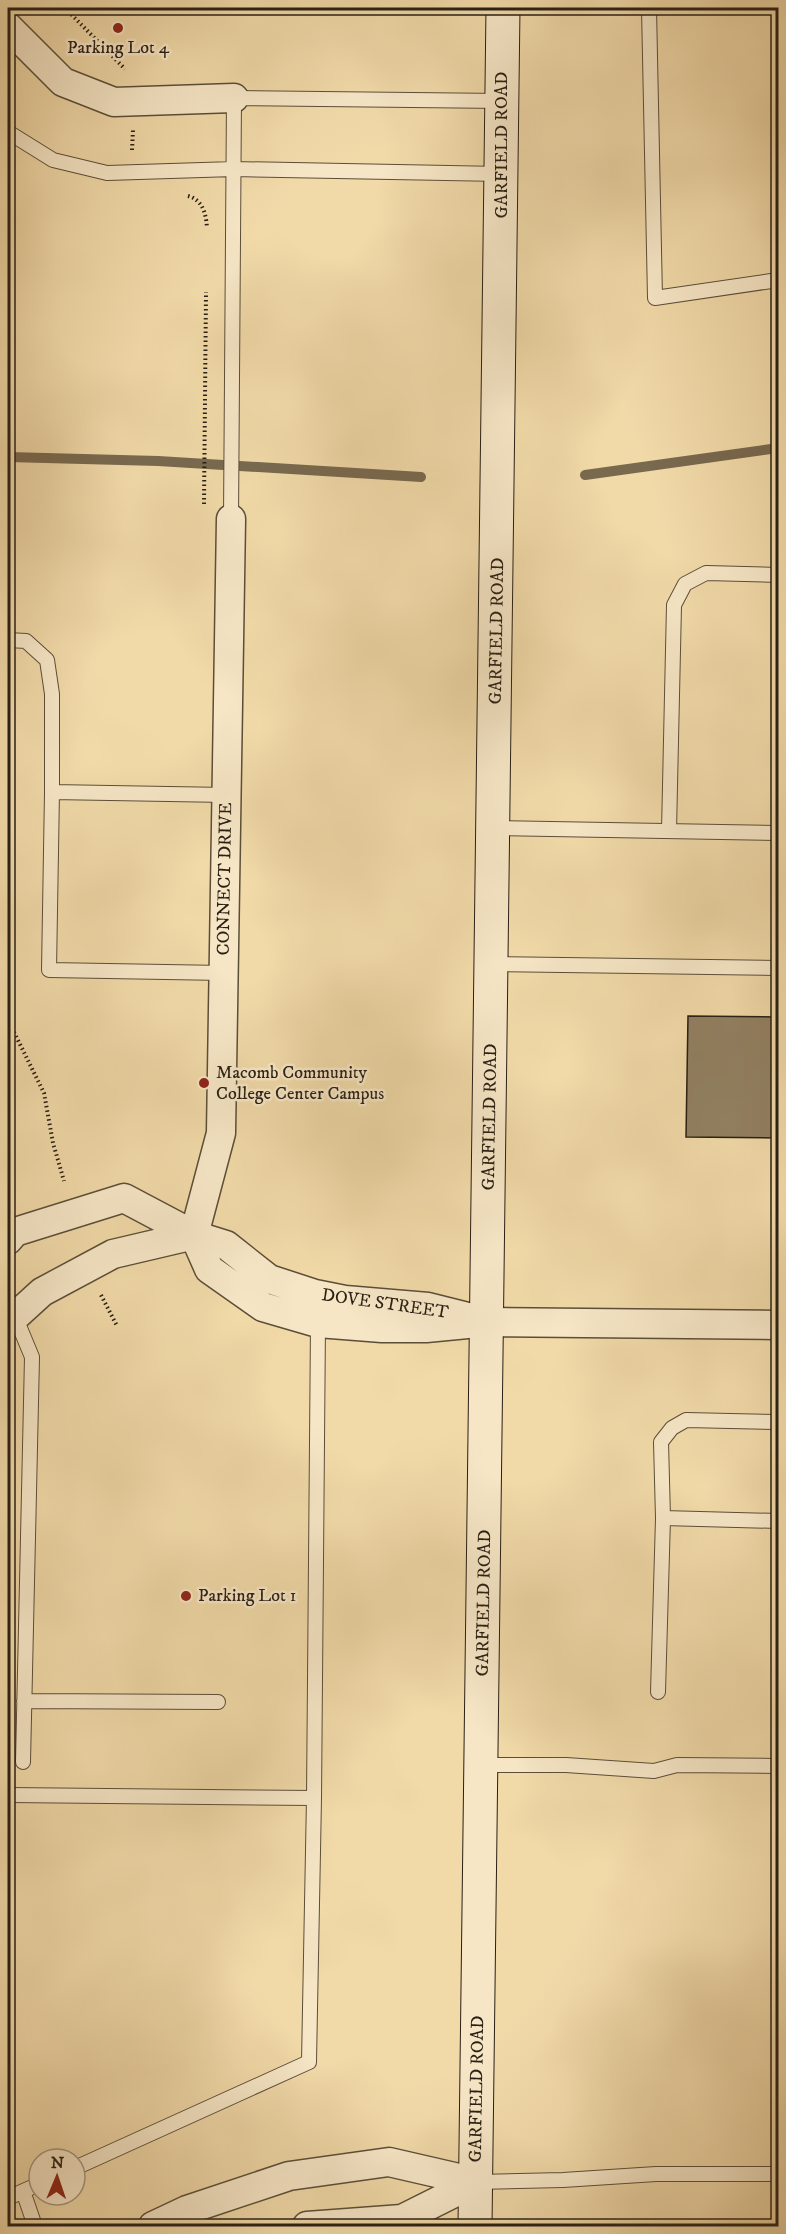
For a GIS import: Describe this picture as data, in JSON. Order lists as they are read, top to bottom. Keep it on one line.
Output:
{"streets":{"main road":["GARFIELD ROAD"],"street":["CONNECT DRIVE","DOVE STREET"]},"crossings":[["GARFIELD ROAD","DOVE STREET"],["CONNECT DRIVE","DOVE STREET"]],"places":["Parking Lot 4","Macomb Community College Center Campus","Parking Lot 1"],"north":"top"}
